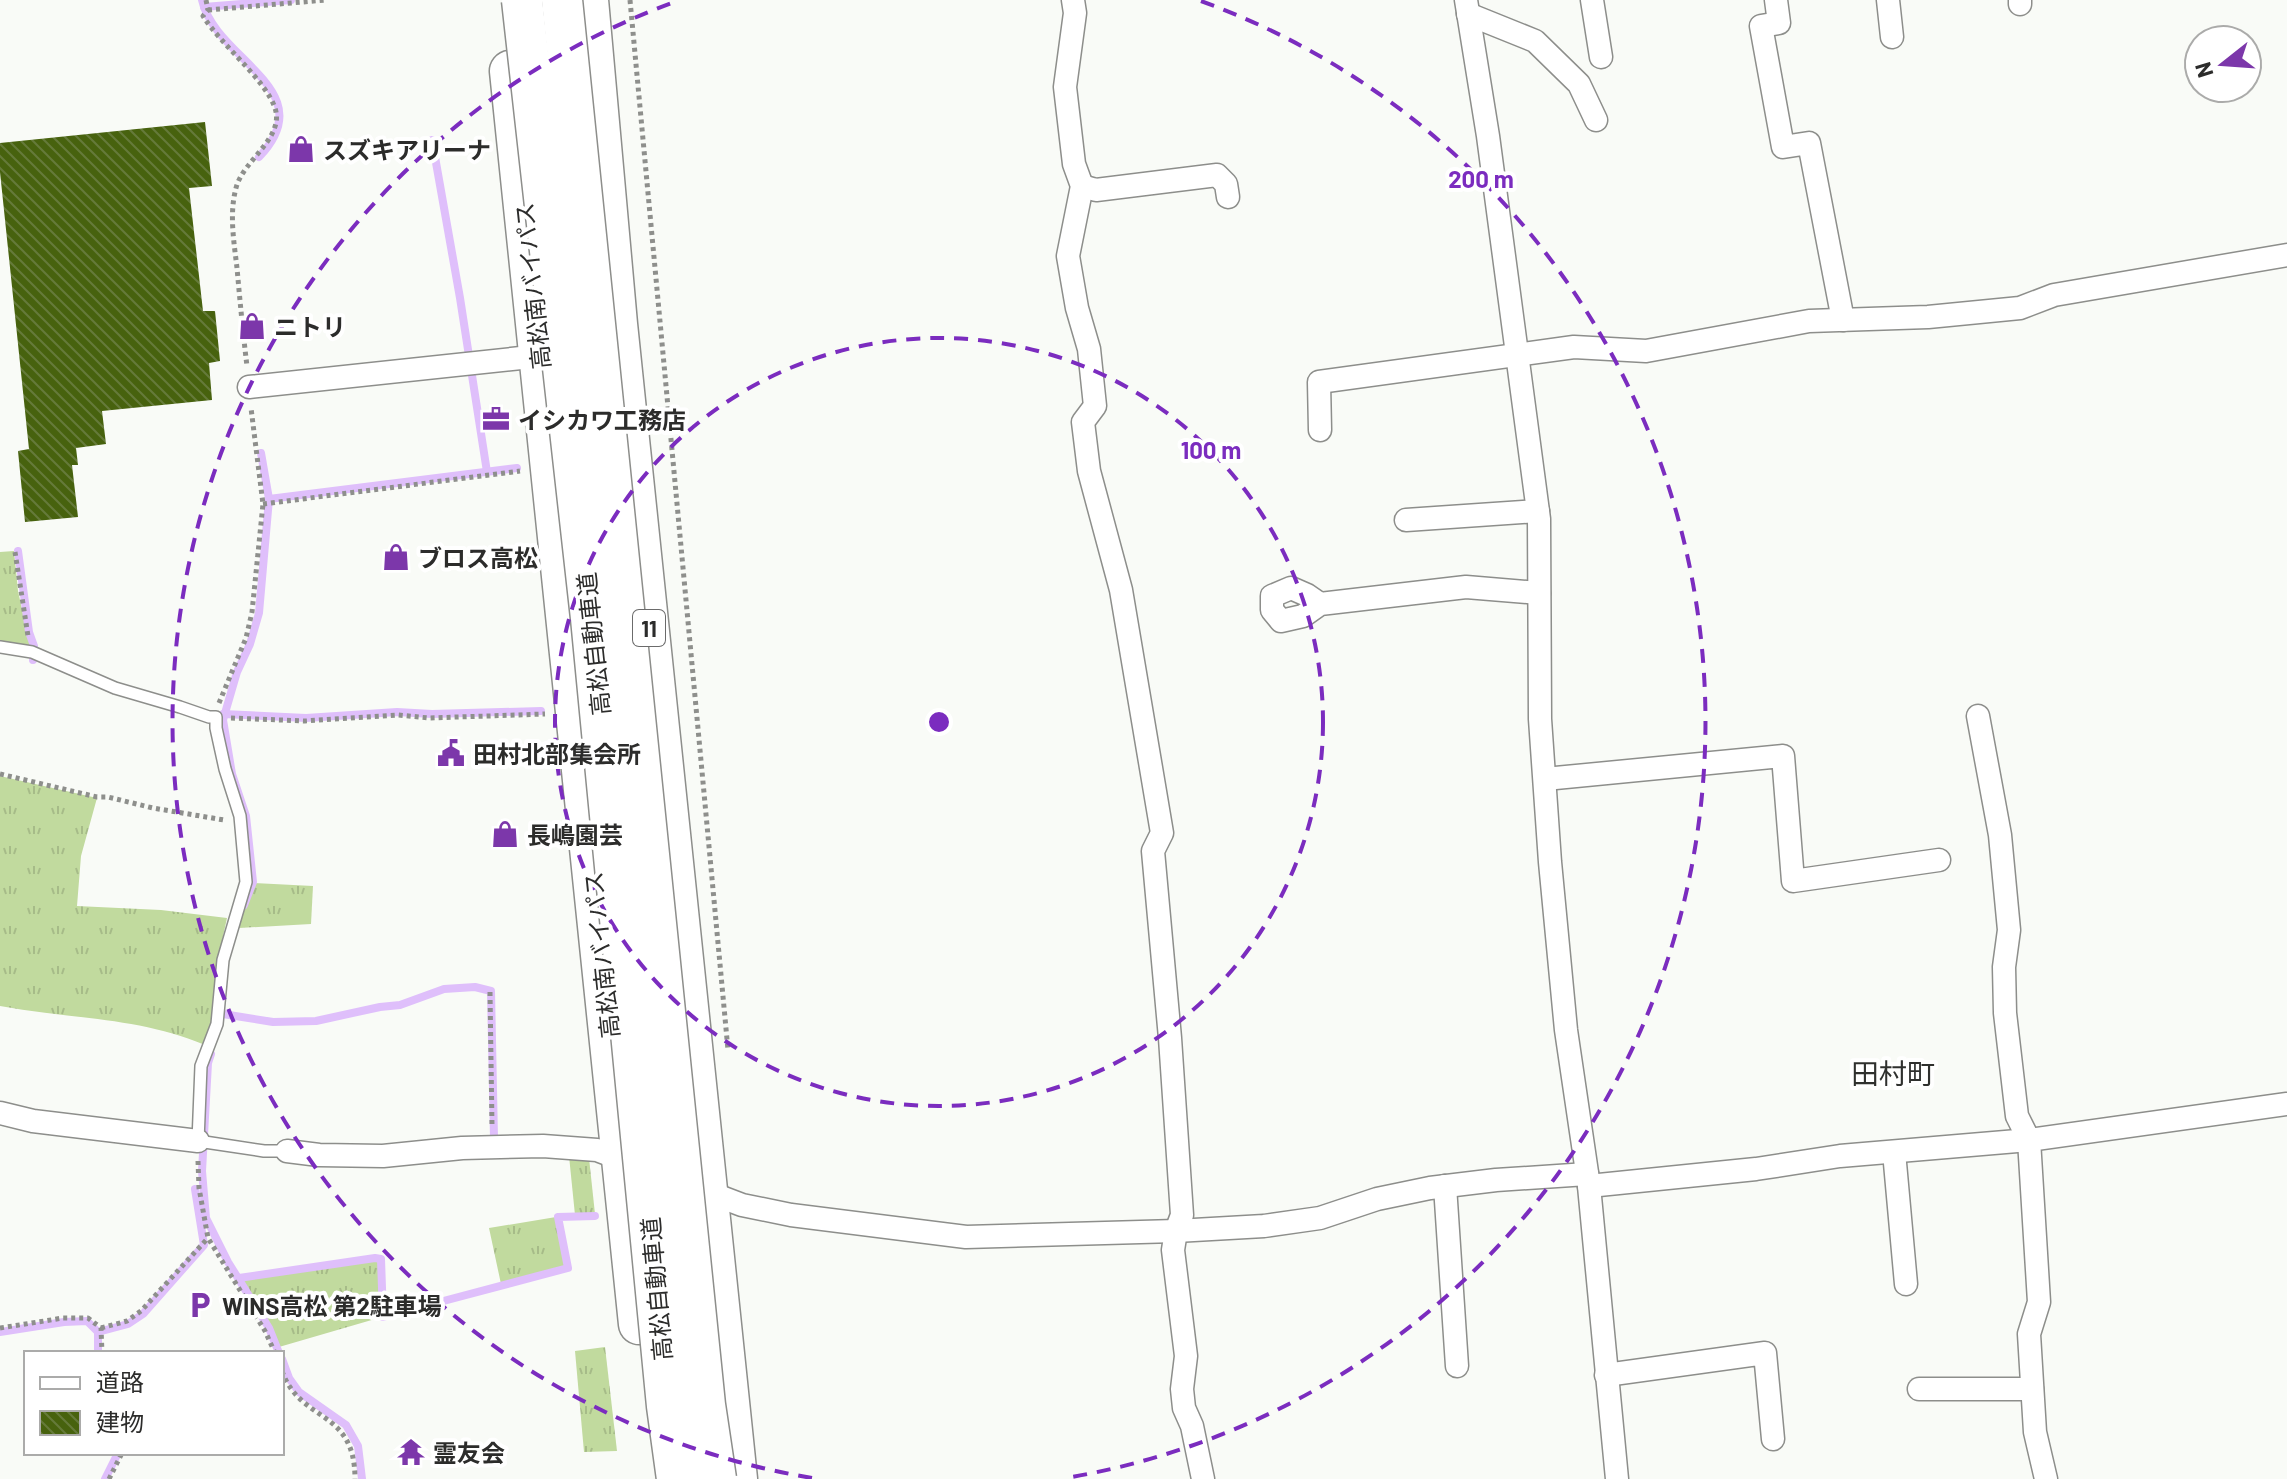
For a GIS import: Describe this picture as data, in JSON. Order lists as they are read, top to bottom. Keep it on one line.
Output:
{"streets":{"highway":["高松南バイパス","11","高松自動車道"]},"districts":["田村町"],"places":{"shop":["スズキアリーナ","ニトリ","ブロス高松","長嶋園芸"],"office":["イシカワ工務店"],"public building":["田村北部集会所"],"parking":["WINS高松 第2駐車場"],"temple":["霊友会"]},"legend":["道路","建物"],"north":"left","rings":["200 m","100 m"]}
